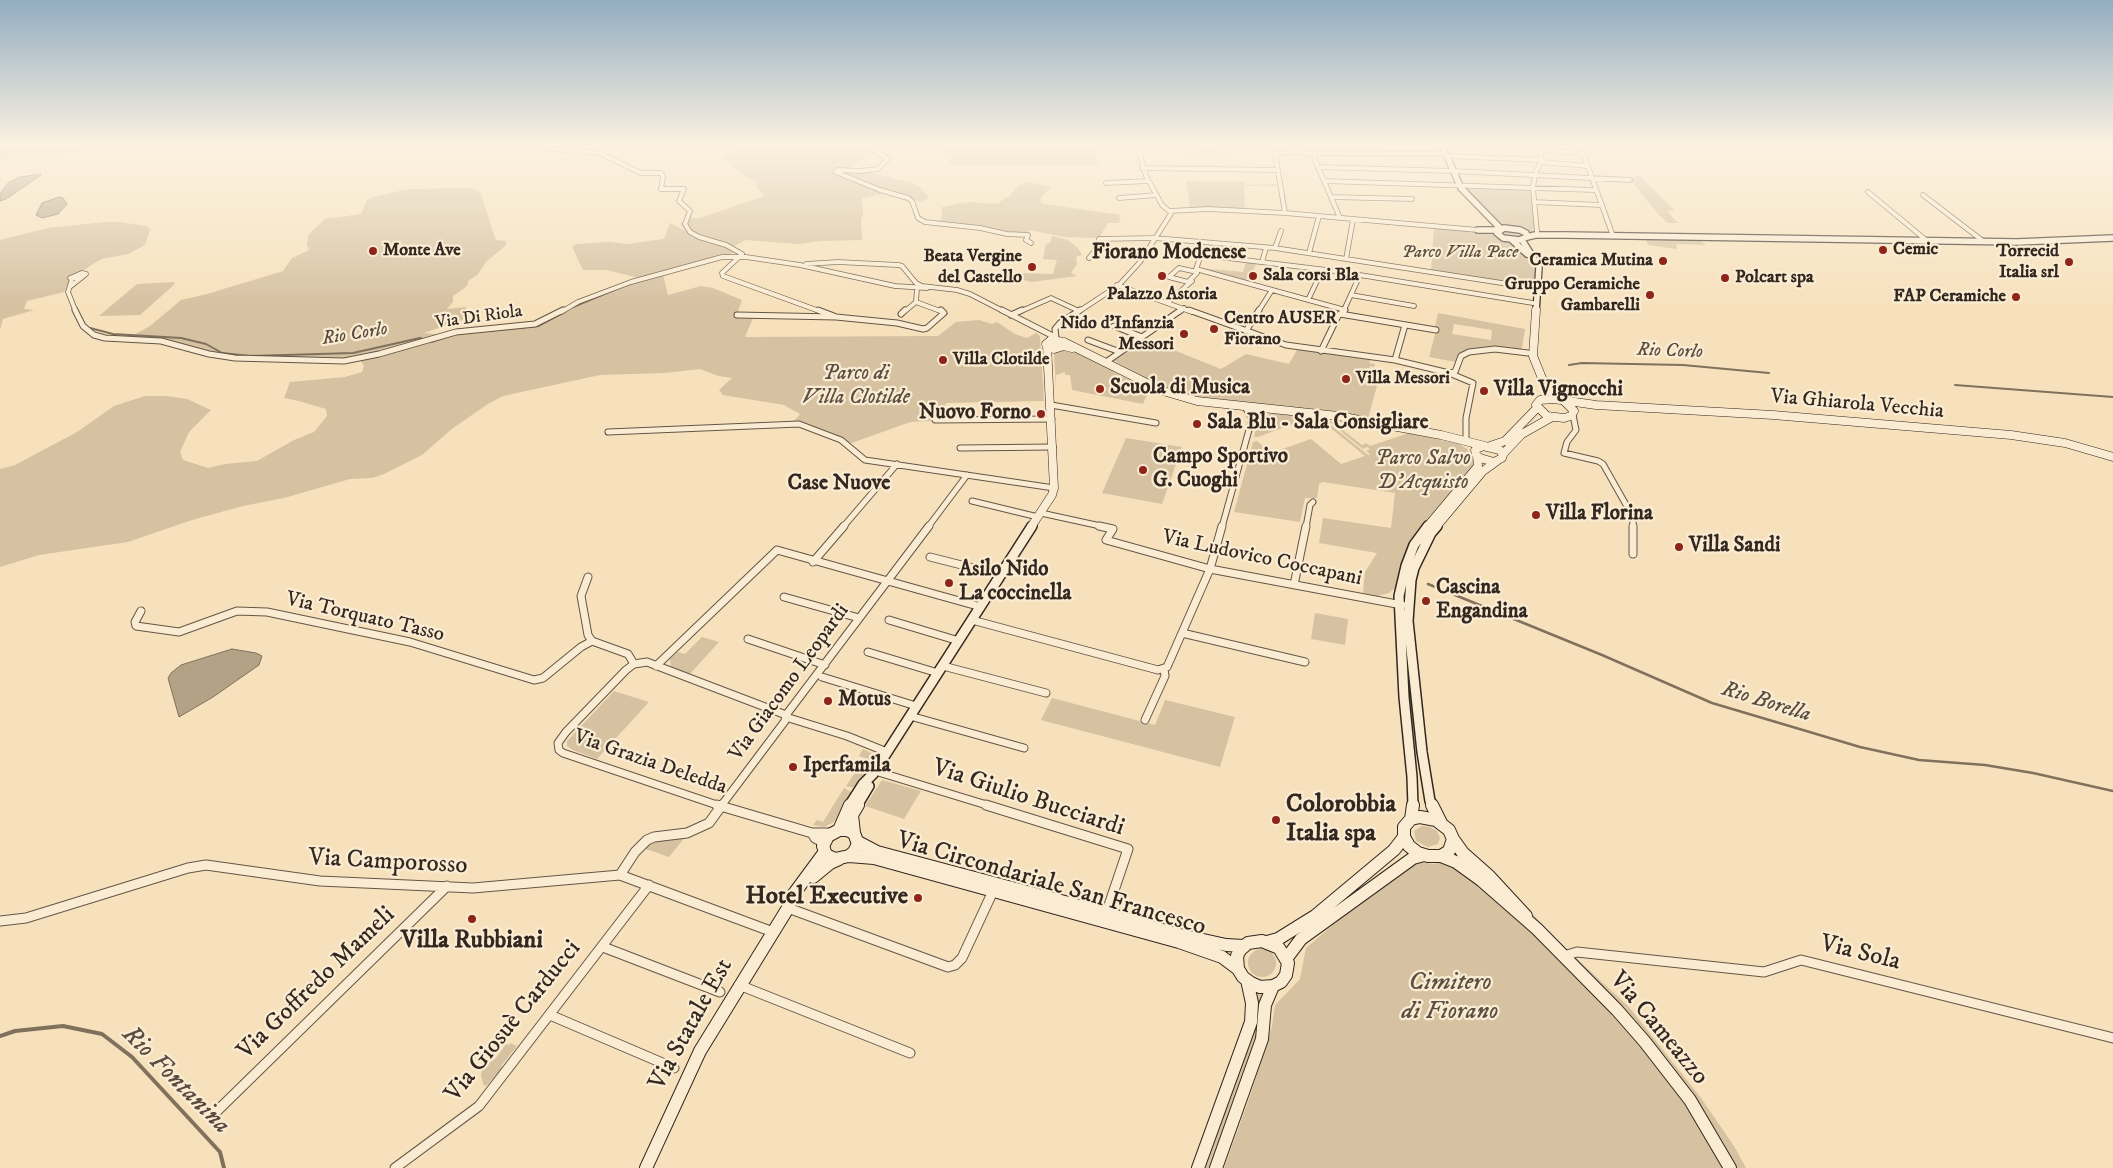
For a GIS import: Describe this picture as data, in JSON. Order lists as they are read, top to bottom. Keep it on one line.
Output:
{"streets":{"street":["Via Di Riola","Via Ghiarola Vecchia","Via Ludovico Coccapani","Via Torquato Tasso","Via Giacomo Leopardi","Via Grazia Deledda","Via Giulio Bucciardi","Via Camporosso","Via Circondariale San Francesco","Via Sola","Via Goffredo Mameli","Via Giosuè Carducci","Via Statale Est","Via Cameazzo"]},"crossings":[["Via Ludovico Coccapani","Via Circondariale San Francesco"],["Via Ludovico Coccapani","Via Statale Est"],["Via Giacomo Leopardi","Via Grazia Deledda"],["Via Giacomo Leopardi","Via Camporosso"],["Via Grazia Deledda","Via Circondariale San Francesco"],["Via Grazia Deledda","Via Statale Est"],["Via Giulio Bucciardi","Via Circondariale San Francesco"],["Via Giulio Bucciardi","Via Statale Est"],["Via Camporosso","Via Goffredo Mameli"],["Via Camporosso","Via Giosuè Carducci"],["Via Camporosso","Via Statale Est"],["Via Circondariale San Francesco","Via Statale Est"],["Via Circondariale San Francesco","Via Cameazzo"],["Via Sola","Via Cameazzo"]],"districts":["Fiorano Modenese","Case Nuove"],"water":["Rio Corlo","Rio Borella","Rio Fontanina"],"parks":["Parco Villa Pace","Parco di Villa Clotilde","Parco Salvo D’Acquisto","Cimitero di Fiorano"],"places":["Cemic","Monte Ave","Ceramica Mutina","Torrecid Italia srl","Beata Vergine del Castello","Palazzo Astoria","Sala corsi Bla","Polcart spa","Gruppo Ceramiche Gambarelli","FAP Ceramiche","Centro AUSER Fiorano","Nido d’Infanzia Messori","Villa Clotilde","Villa Messori","Scuola di Musica","Villa Vignocchi","Nuovo Forno","Sala Blu - Sala Consigliare","Campo Sportivo G. Cuoghi","Villa Florina","Villa Sandi","Asilo Nido La coccinella","Cascina Engandina","Motus","Iperfamila","Colorobbia Italia spa","Hotel Executive","Villa Rubbiani"]}
